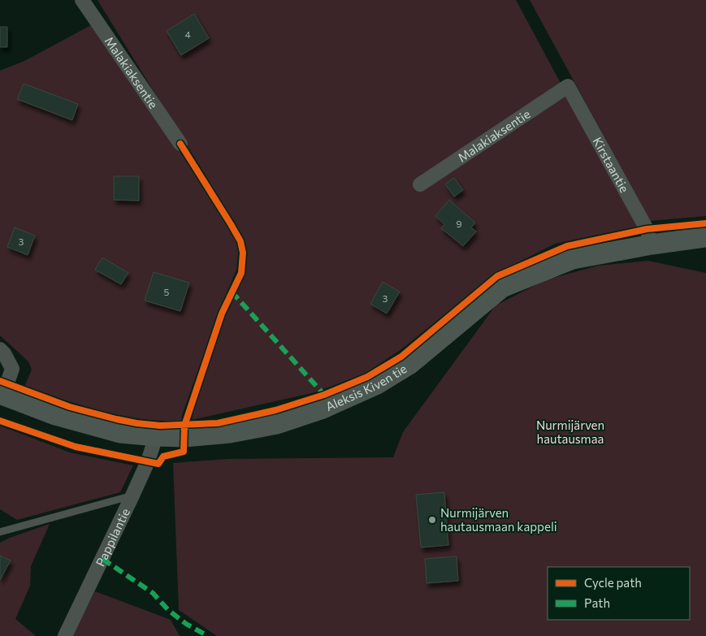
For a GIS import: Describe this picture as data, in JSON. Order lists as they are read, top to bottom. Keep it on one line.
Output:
{"streets":{"street":["Malakiaksentie","Kirstaantie","Aleksis Kiven tie","Pappilantie"]},"crossings":[["Malakiaksentie","Kirstaantie"],["Kirstaantie","Aleksis Kiven tie"],["Aleksis Kiven tie","Pappilantie"]],"parks":["Nurmijärven hautausmaa"],"places":["Nurmijärven hautausmaan kappeli"],"house_numbers":["4","9","3","5","3"],"legend":["Cycle path","Path"]}
